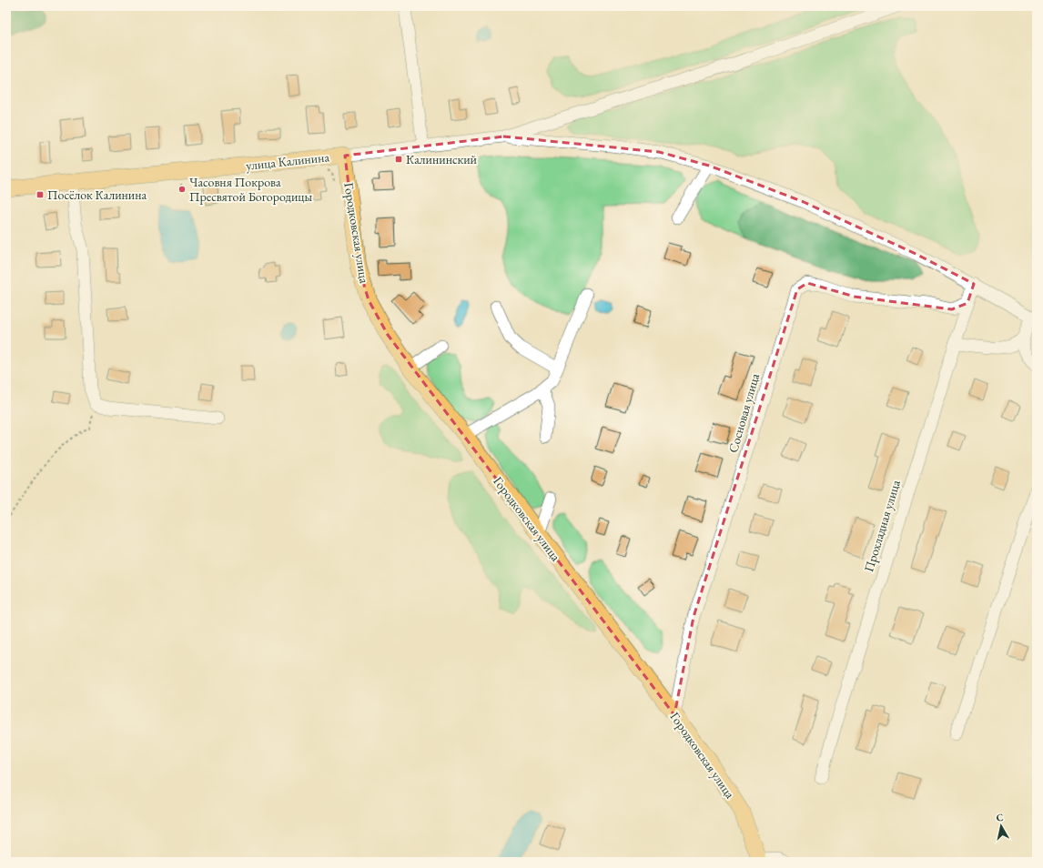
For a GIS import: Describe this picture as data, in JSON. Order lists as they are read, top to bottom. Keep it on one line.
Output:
{"streets":{"main road":["улица Калинина","Городковская улица"],"street":["Сосновая улица","Прохладная улица"]},"crossings":[["улица Калинина","Городковская улица"],["Городковская улица","Сосновая улица"],["Сосновая улица","Прохладная улица"]],"places":{"transit":["Калининский","Посёлок Калинина"],"other":["Часовня Покрова Пресвятой Богородицы"]},"north":"top"}
